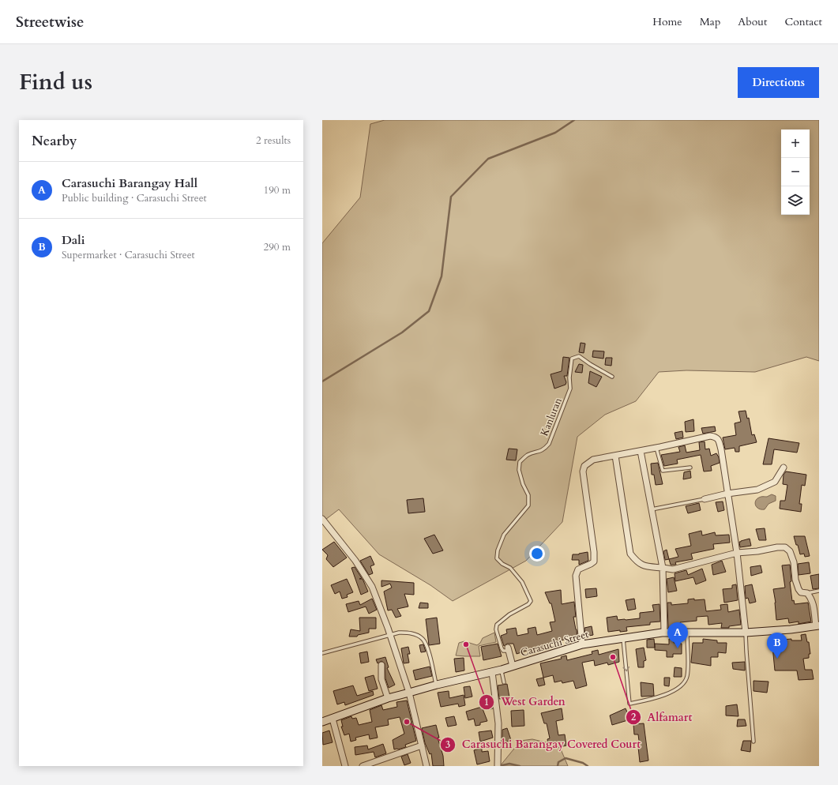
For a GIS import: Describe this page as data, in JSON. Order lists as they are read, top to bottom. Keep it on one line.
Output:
{"streets":{"street":["Carasuchi Street"],"lane":["Kanluran"]},"places":["West Garden","Alfamart","Carasuchi Barangay Covered Court"],"page":{"header":"Streetwise","nav":["Home","Map","About","Contact"],"title":"Find us","buttons":"Directions","heading":["Nearby","2 results"],"map_buttons":["+","−"],"list":[{"mark":"A","name":"Carasuchi Barangay Hall","note":"Public building · Carasuchi Street","value":"190 m"},{"mark":"B","name":"Dali","note":"Supermarket · Carasuchi Street","value":"290 m"}],"pins":["A","B"]}}
